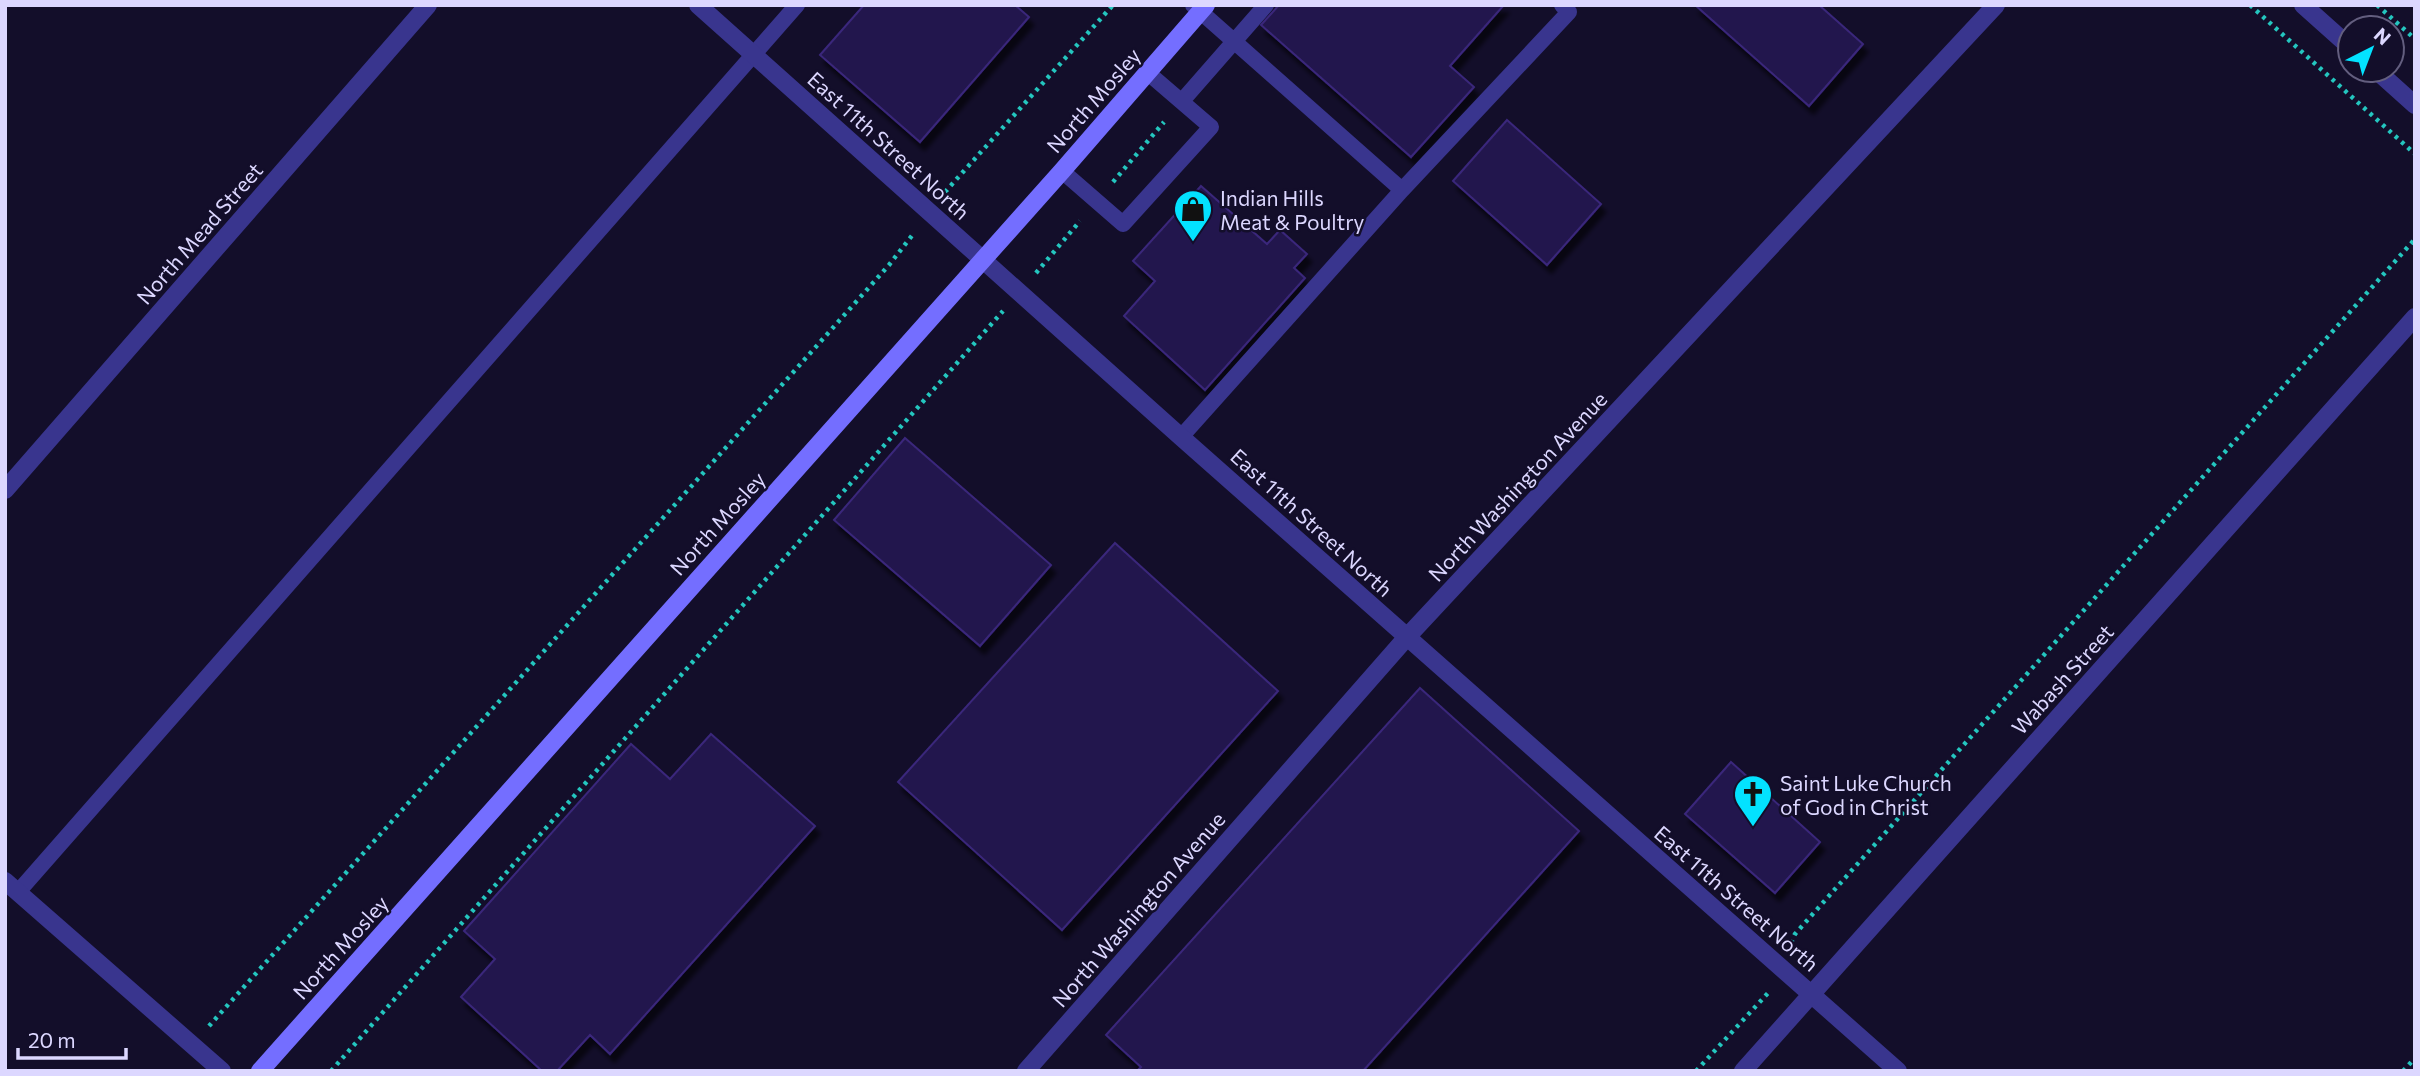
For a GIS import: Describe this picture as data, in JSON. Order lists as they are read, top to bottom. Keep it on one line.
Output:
{"streets":{"street":["North Mosley","East 11th Street North","North Mead Street","North Washington Avenue","Wabash Street"]},"crossings":[["North Mosley","East 11th Street North"],["East 11th Street North","North Washington Avenue"],["East 11th Street North","Wabash Street"]],"places":{"shop":["Indian Hills Meat & Poultry"],"church":["Saint Luke Church of God in Christ"]},"scale_bar":"20 m","north":"top right"}
